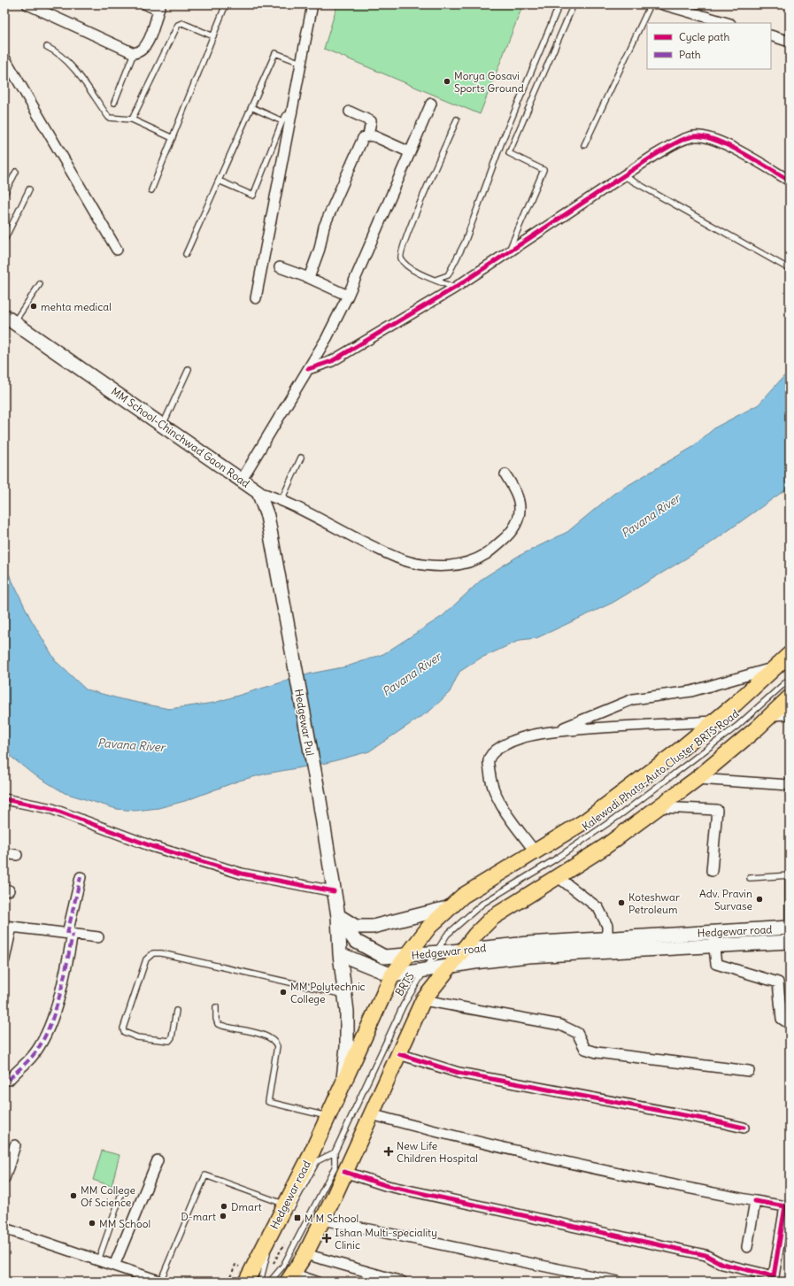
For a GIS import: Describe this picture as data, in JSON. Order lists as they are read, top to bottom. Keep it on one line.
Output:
{"streets":{"main road":["MM School-Chinchwad Gaon Road","Hedgewar Pul","Hedgewar road"],"lane":["Kalewadi Phata-Auto Cluster BRTS Road","BRTS"]},"crossings":[["MM School-Chinchwad Gaon Road","Hedgewar Pul"],["Hedgewar Pul","Hedgewar road"],["Kalewadi Phata-Auto Cluster BRTS Road","BRTS"],["Hedgewar road","BRTS"]],"water":["Pavana River"],"places":{"other":["Morya Gosavi Sports Ground","mehta medical","Adv. Pravin Survase","Koteshwar Petroleum","MM Polytechnic College","MM College Of Science","Dmart","D-mart","MM School"],"health":["New Life Children Hospital","Ishan Multi-speciality Clinic"],"transit":["M M School"]},"legend":["Cycle path","Path"]}
